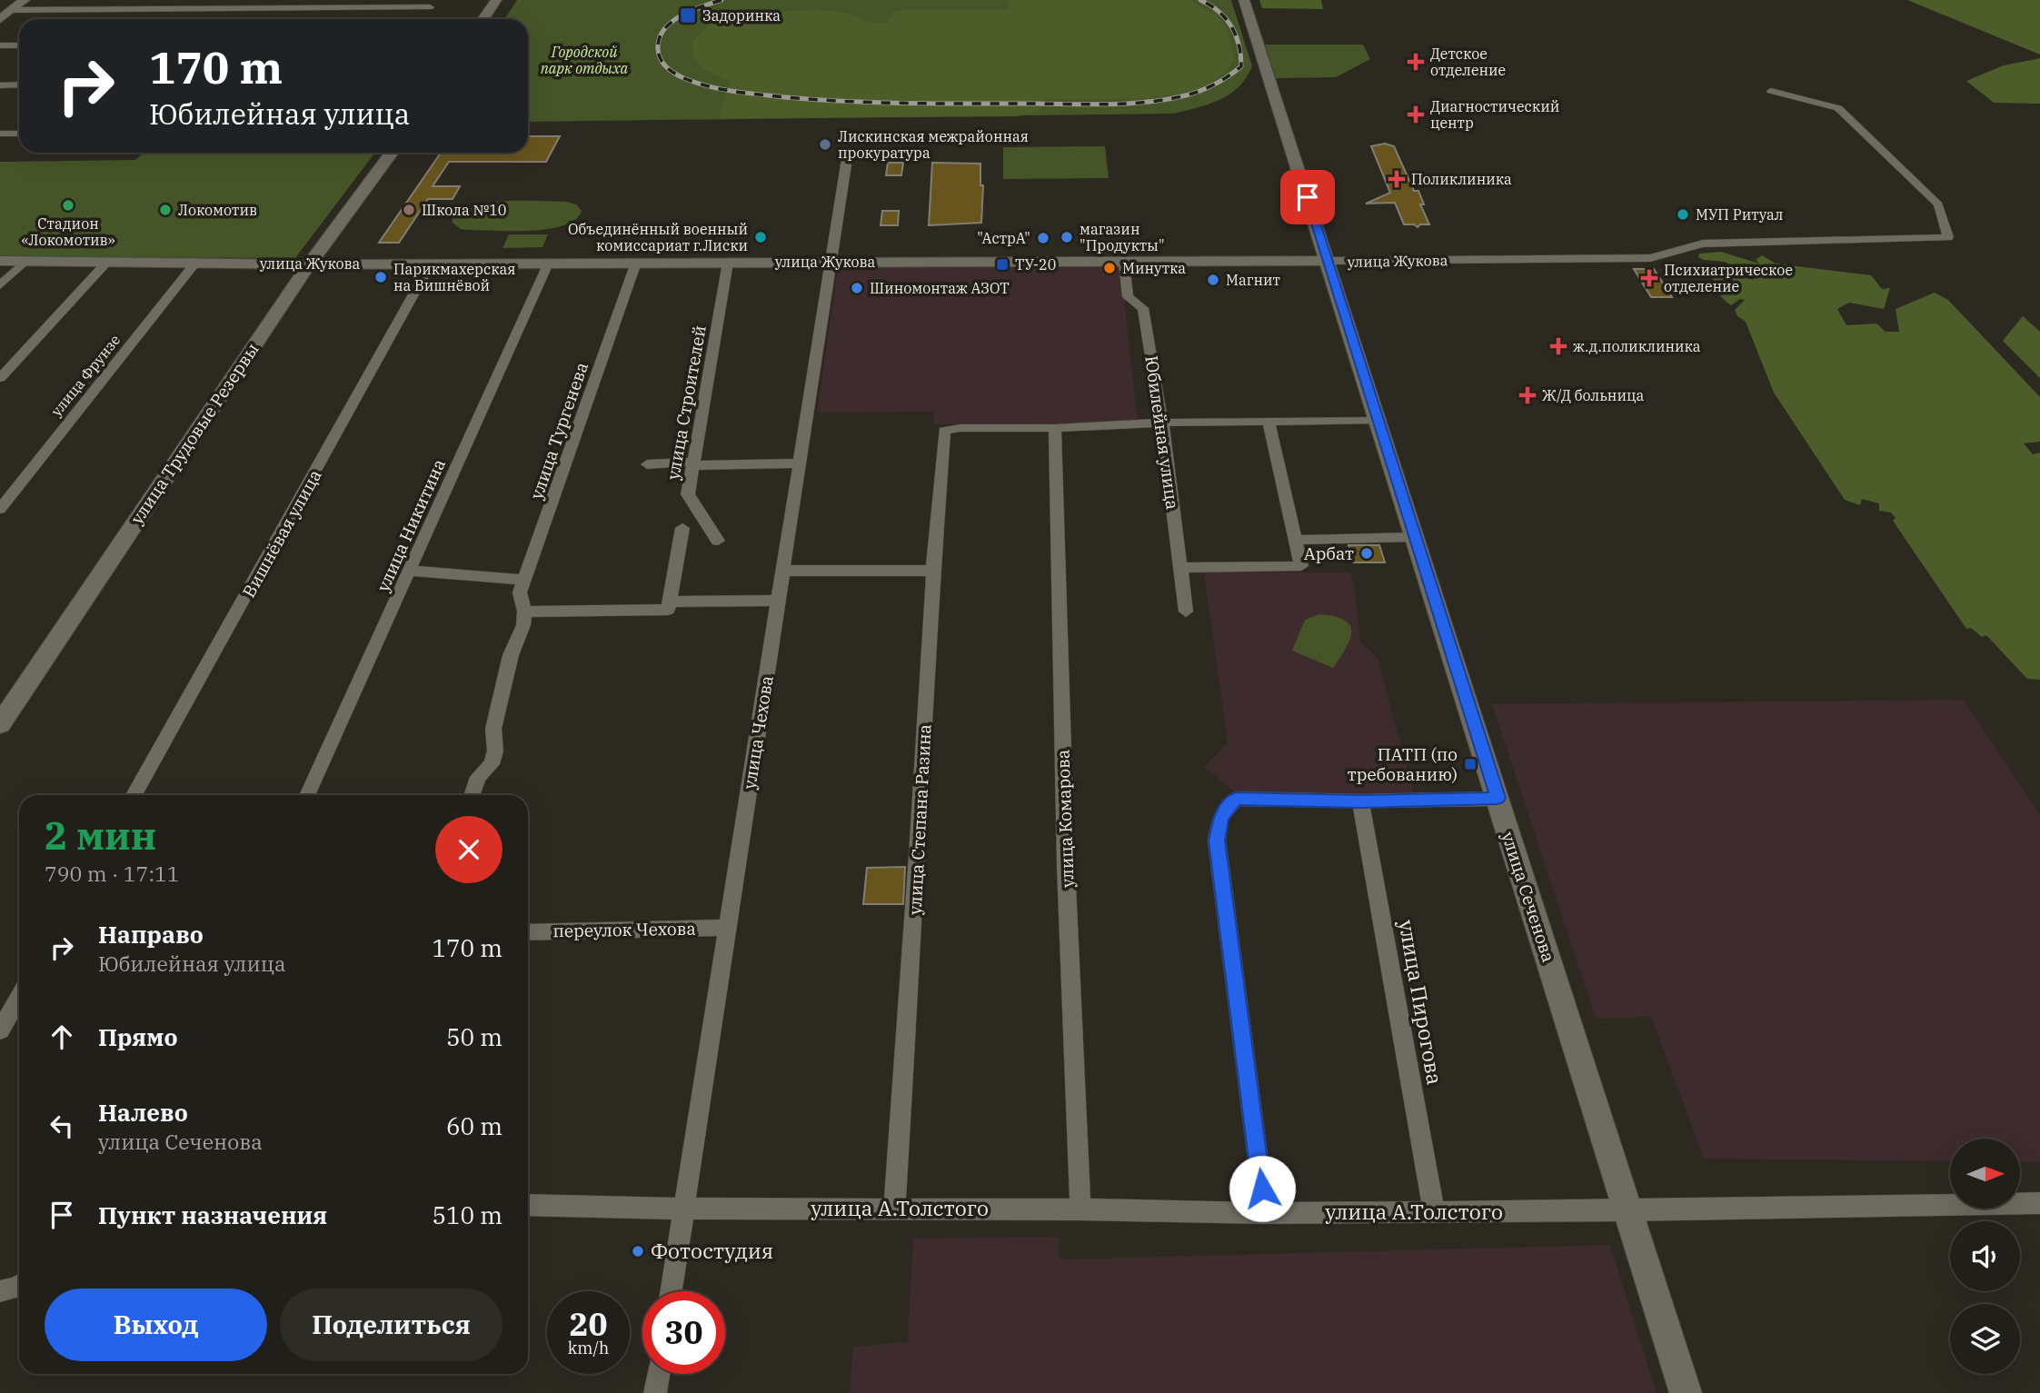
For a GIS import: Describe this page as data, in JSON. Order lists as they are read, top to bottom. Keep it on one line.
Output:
{"streets":{"main road":["улица Жукова","улица Трудовые Резервы","улица Сеченова"],"street":["улица Фрунзе","улица Строителей","улица Тургенева","Юбилейная улица","улица Никитина","Вишнёвая улица","улица Чехова","улица Комарова","улица Степана Разина","переулок Чехова","улица Пирогова","улица А.Толстого"]},"crossings":[["улица Жукова","улица Фрунзе"],["улица Жукова","улица Строителей"],["улица Жукова","улица Тургенева"],["улица Жукова","Юбилейная улица"],["улица Жукова","улица Трудовые Резервы"],["улица Жукова","улица Никитина"],["улица Жукова","Вишнёвая улица"],["улица Жукова","улица Чехова"],["улица Жукова","улица Сеченова"],["улица Чехова","переулок Чехова"],["улица Чехова","улица А.Толстого"],["улица Комарова","улица Степана Разина"],["улица Комарова","улица А.Толстого"],["улица Степана Разина","улица А.Толстого"],["улица Сеченова","улица А.Толстого"],["улица Пирогова","улица А.Толстого"]],"parks":["Городской парк отдыха"],"places":{"transit":["Задоринка","ТУ-20","ПАТП (по требованию)"],"health":["Детское отделение","Диагностический центр","Поликлиника","Психиатрическое отделение","ж.д.поликлиника","Ж/Д больница"],"other":["Лискинская межрайонная прокуратура","Стадион «Локомотив»","Локомотив","Школа №10","МУП Ритуал","Объединённый военный комиссариат г.Лиски","магазин \"Продукты\"","\"АстрА\"","Минутка","Парикмахерская на Вишнёвой","Магнит","Шиномонтаж АЗОТ","Арбат","Фотостудия"]},"north":"right","page":{"turn":["170 m","Юбилейная улица"],"heading":["2 мин","790 m · 17:11"],"list":[{"name":"Направо","note":"Юбилейная улица","value":"170 m"},{"name":"Прямо","value":"50 m"},{"name":"Налево","note":"улица Сеченова","value":"60 m"},{"name":"Пункт назначения","value":"510 m"}],"buttons":["Выход","Поделиться"],"speed":"20 km/h","limit":"30"}}
